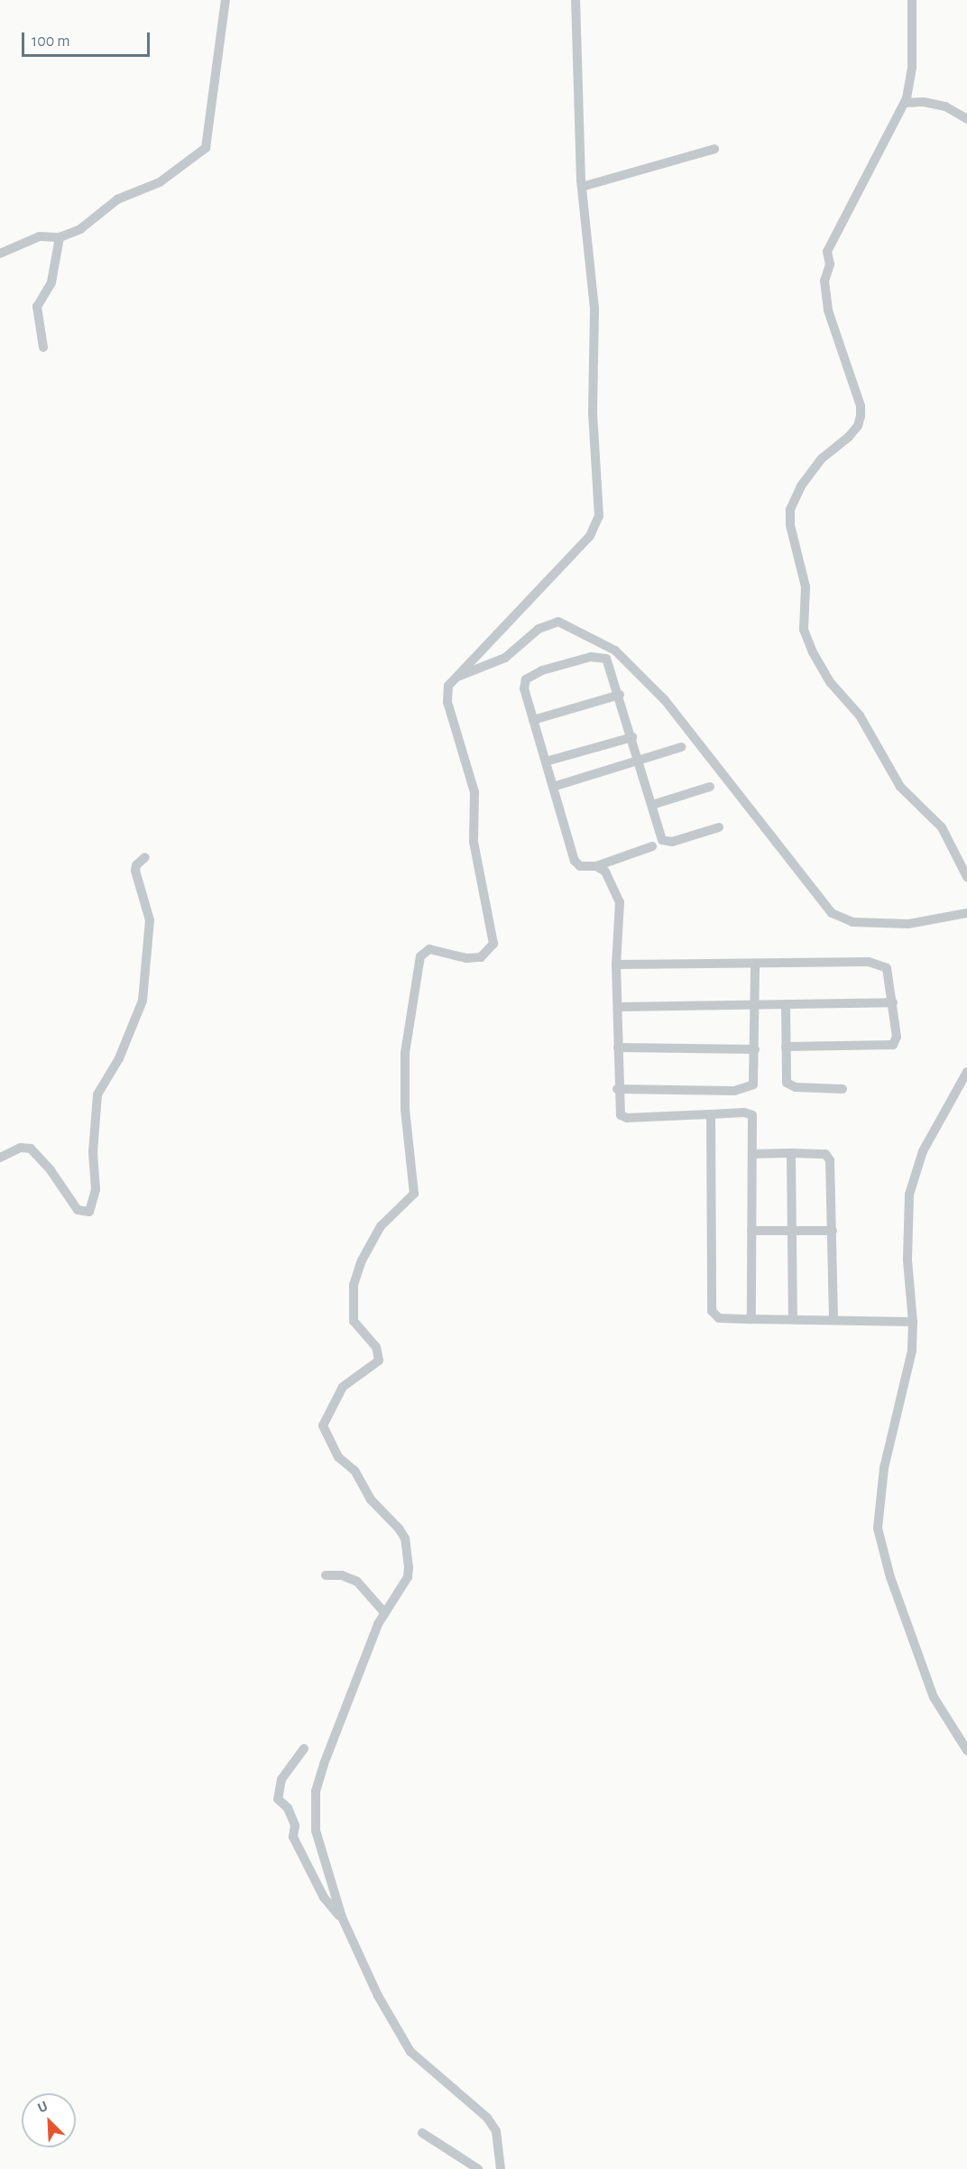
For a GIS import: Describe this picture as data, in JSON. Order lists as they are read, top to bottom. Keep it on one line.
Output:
{"scale_bar":"100 m","north":"top left"}
